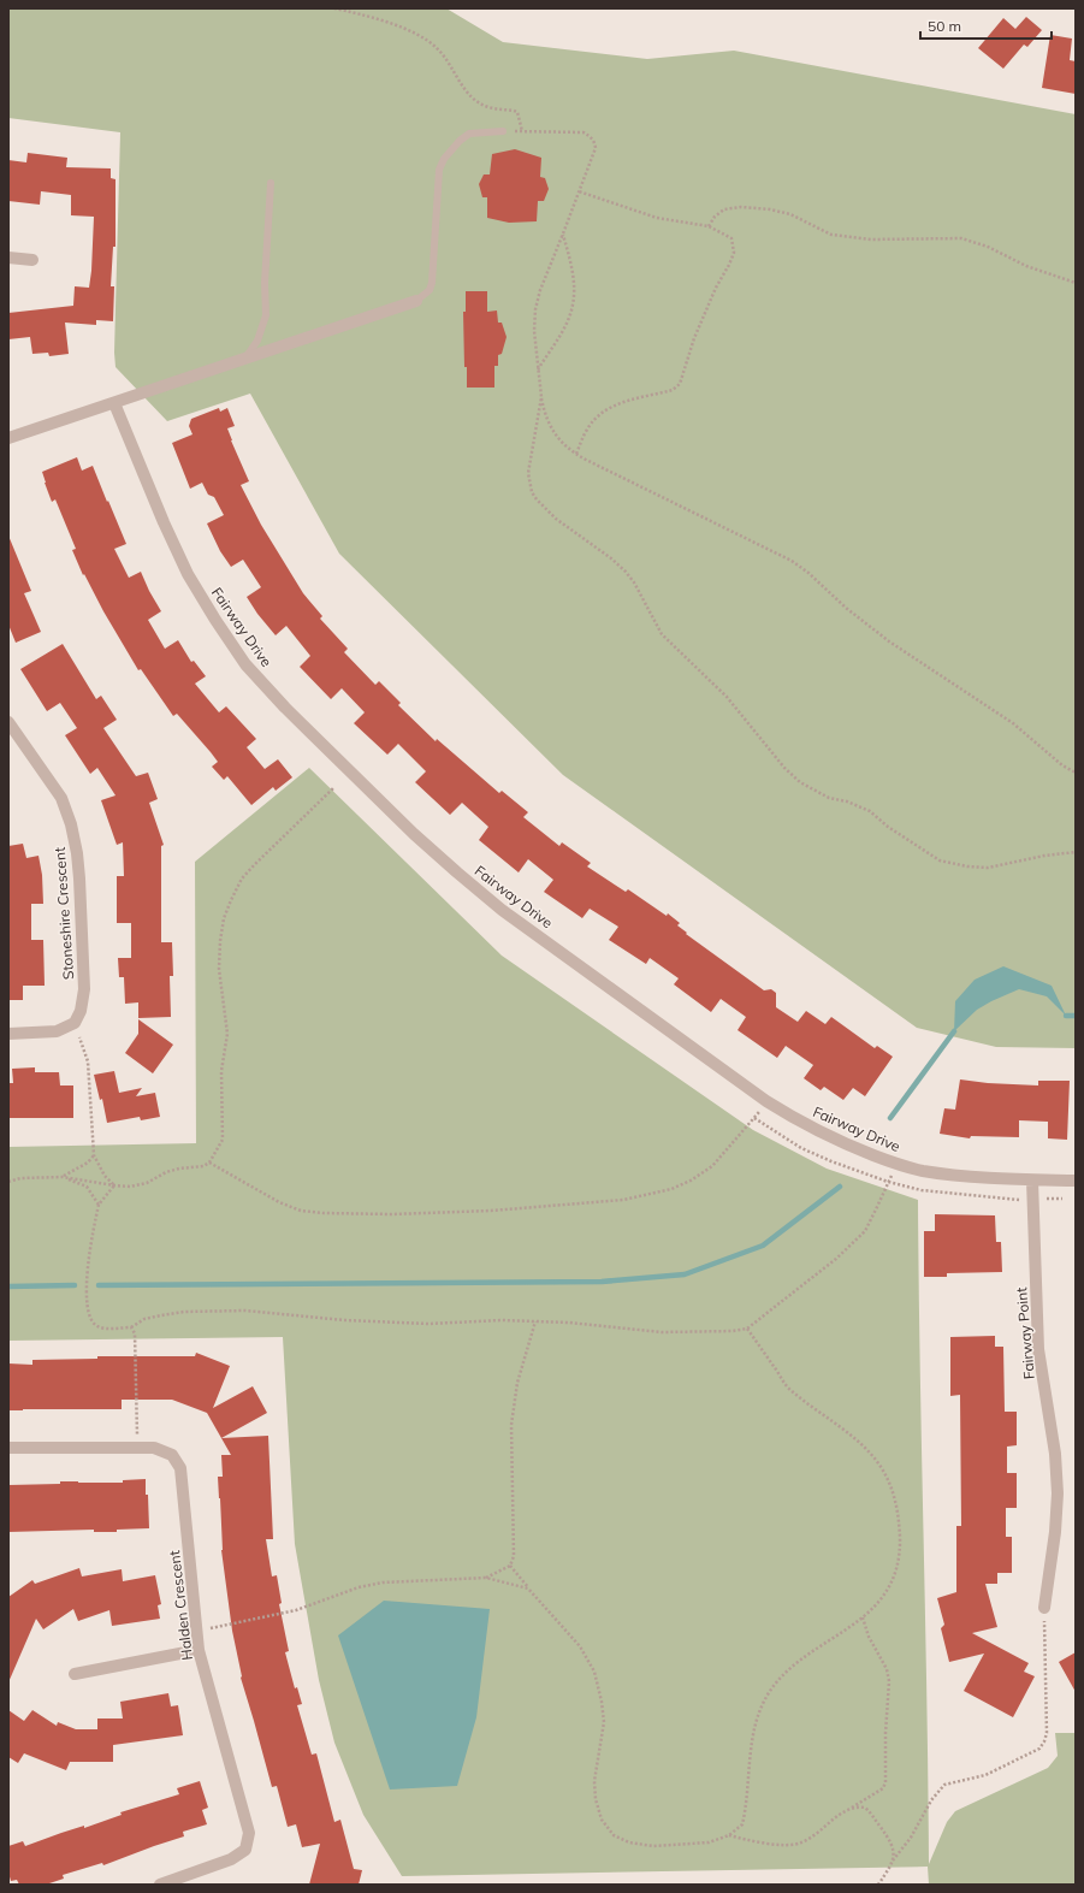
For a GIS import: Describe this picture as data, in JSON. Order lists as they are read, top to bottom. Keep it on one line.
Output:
{"streets":{"street":["Fairway Drive","Stoneshire Crescent","Fairway Point","Halden Crescent"]},"crossings":[["Fairway Drive","Fairway Point"]],"scale_bar":"50 m"}
